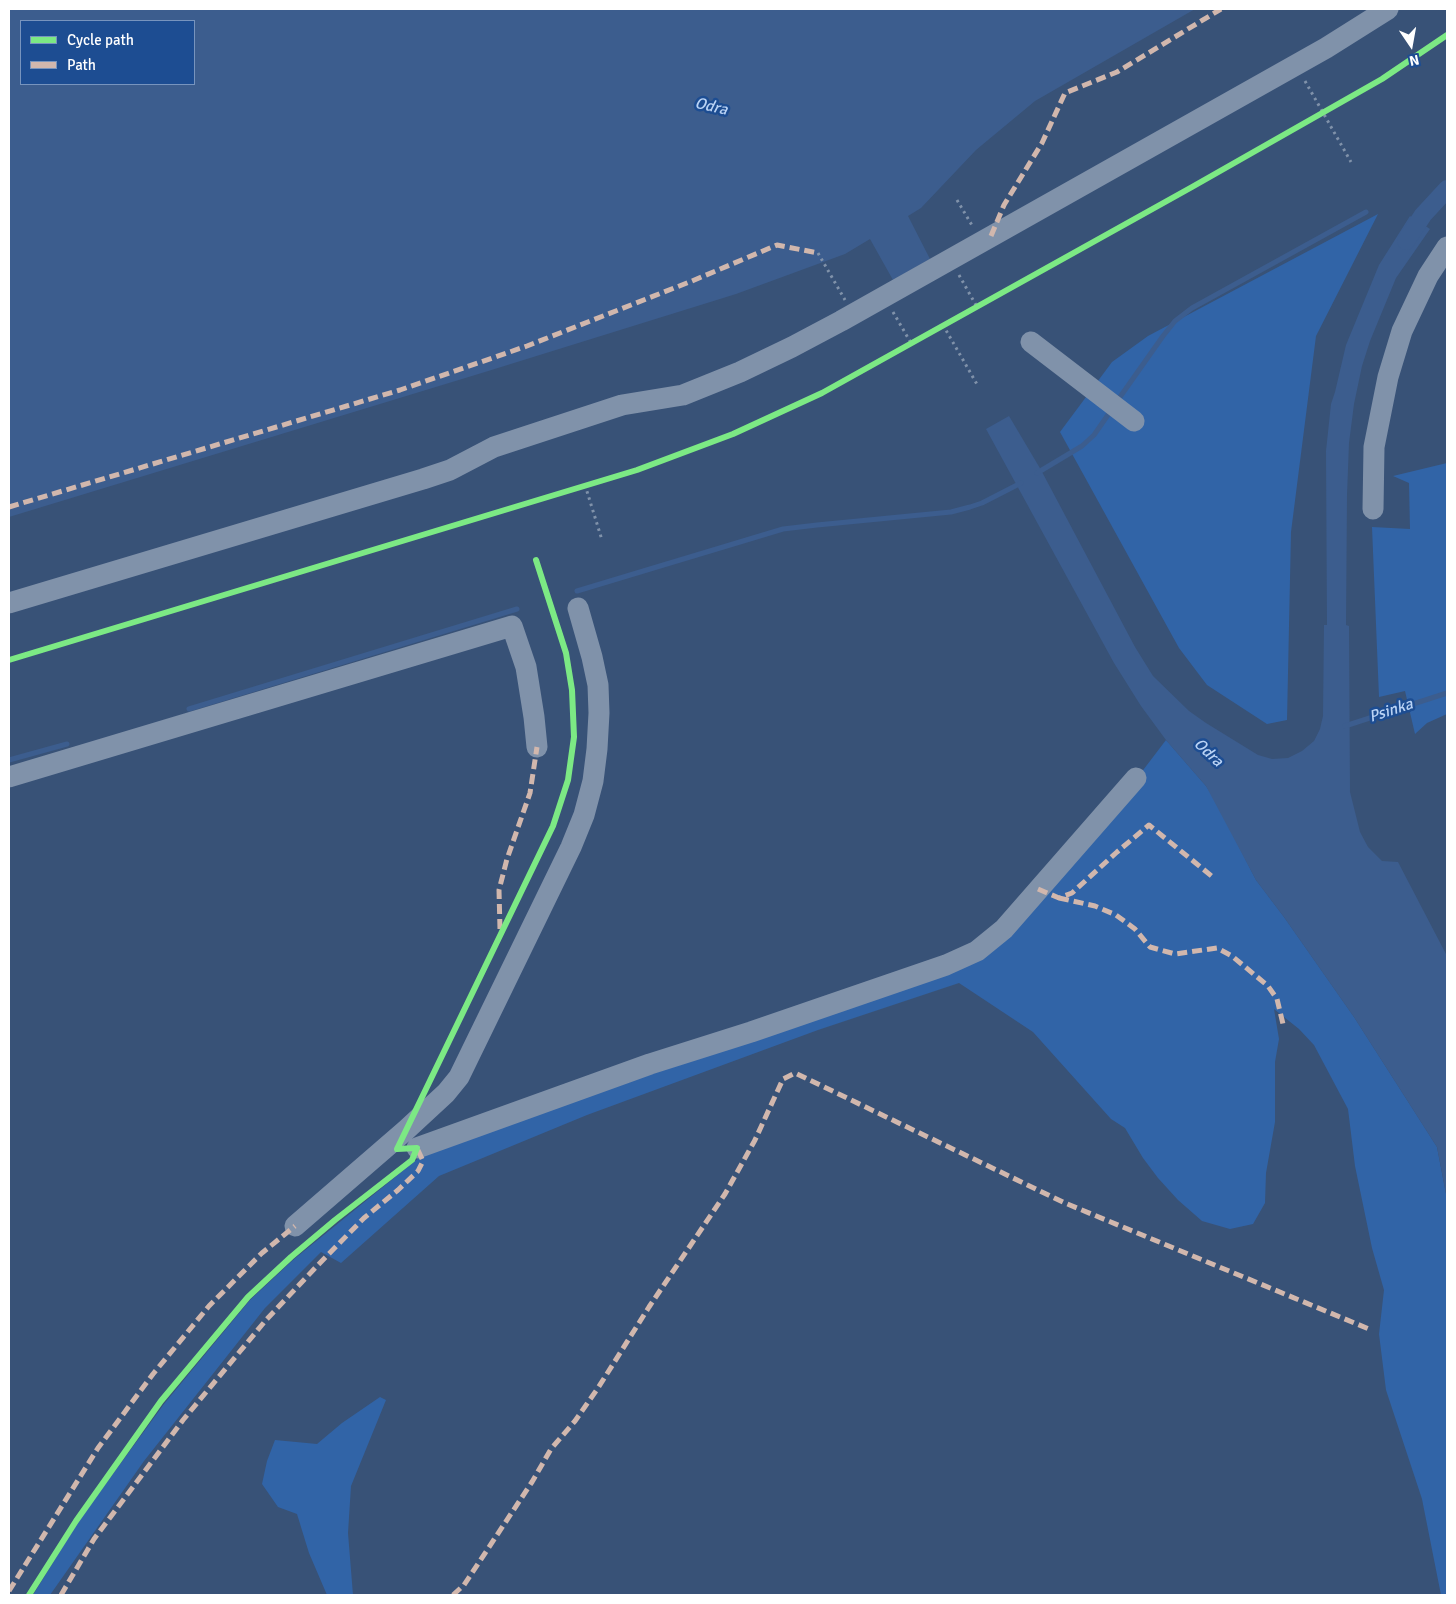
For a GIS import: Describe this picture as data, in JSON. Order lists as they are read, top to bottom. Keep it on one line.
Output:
{"water":["Odra","Psinka"],"legend":["Cycle path","Path"],"north":"bottom"}
